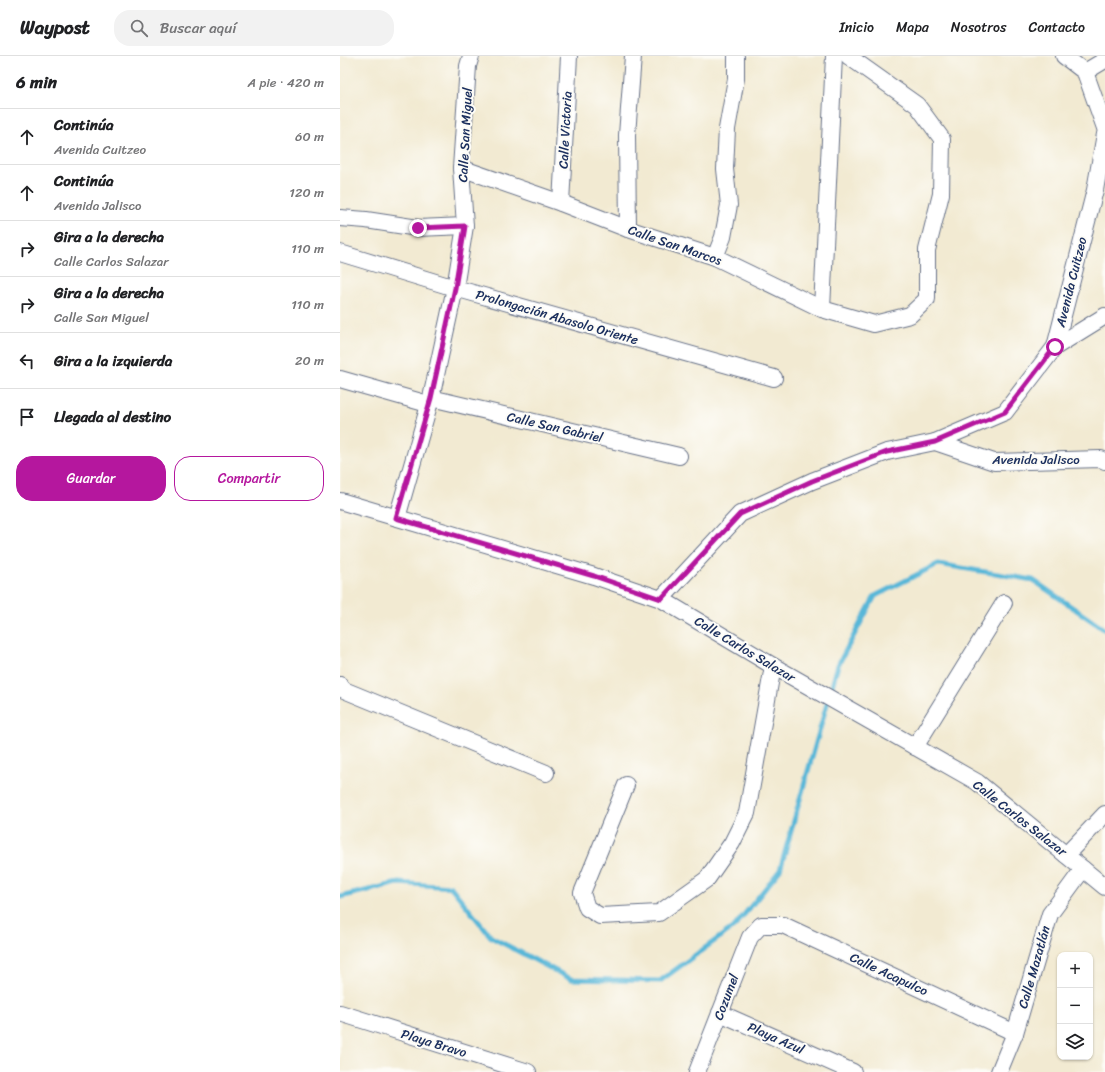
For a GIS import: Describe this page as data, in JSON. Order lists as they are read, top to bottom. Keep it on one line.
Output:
{"streets":{"street":["Calle Victoria","Calle San Miguel","Calle San Marcos","Avenida Cuitzeo","Prolongación Abasolo Oriente","Calle San Gabriel","Avenida Jalisco","Calle Carlos Salazar","Calle Mazatlán","Calle Acapulco","Cozumel","Playa Azul","Playa Bravo"]},"crossings":[["Calle Victoria","Calle San Marcos"],["Calle San Miguel","Calle San Marcos"],["Calle San Miguel","Prolongación Abasolo Oriente"],["Calle San Miguel","Calle San Gabriel"],["Calle San Miguel","Calle Carlos Salazar"],["Avenida Cuitzeo","Avenida Jalisco"],["Calle Carlos Salazar","Calle Mazatlán"],["Calle Mazatlán","Calle Acapulco"],["Calle Acapulco","Cozumel"],["Cozumel","Playa Azul"]],"page":{"header":"Waypost","search":"Buscar aquí","nav":["Inicio","Mapa","Nosotros","Contacto"],"heading":["6 min","A pie · 420 m"],"list":[["Continúa","Avenida Cuitzeo","60 m"],["Continúa","Avenida Jalisco","120 m"],["Gira a la derecha","Calle Carlos Salazar","110 m"],["Gira a la derecha","Calle San Miguel","110 m"],["Gira a la izquierda","20 m"],"Llegada al destino"],"buttons":["Guardar","Compartir"],"map_buttons":["+","−"]}}
